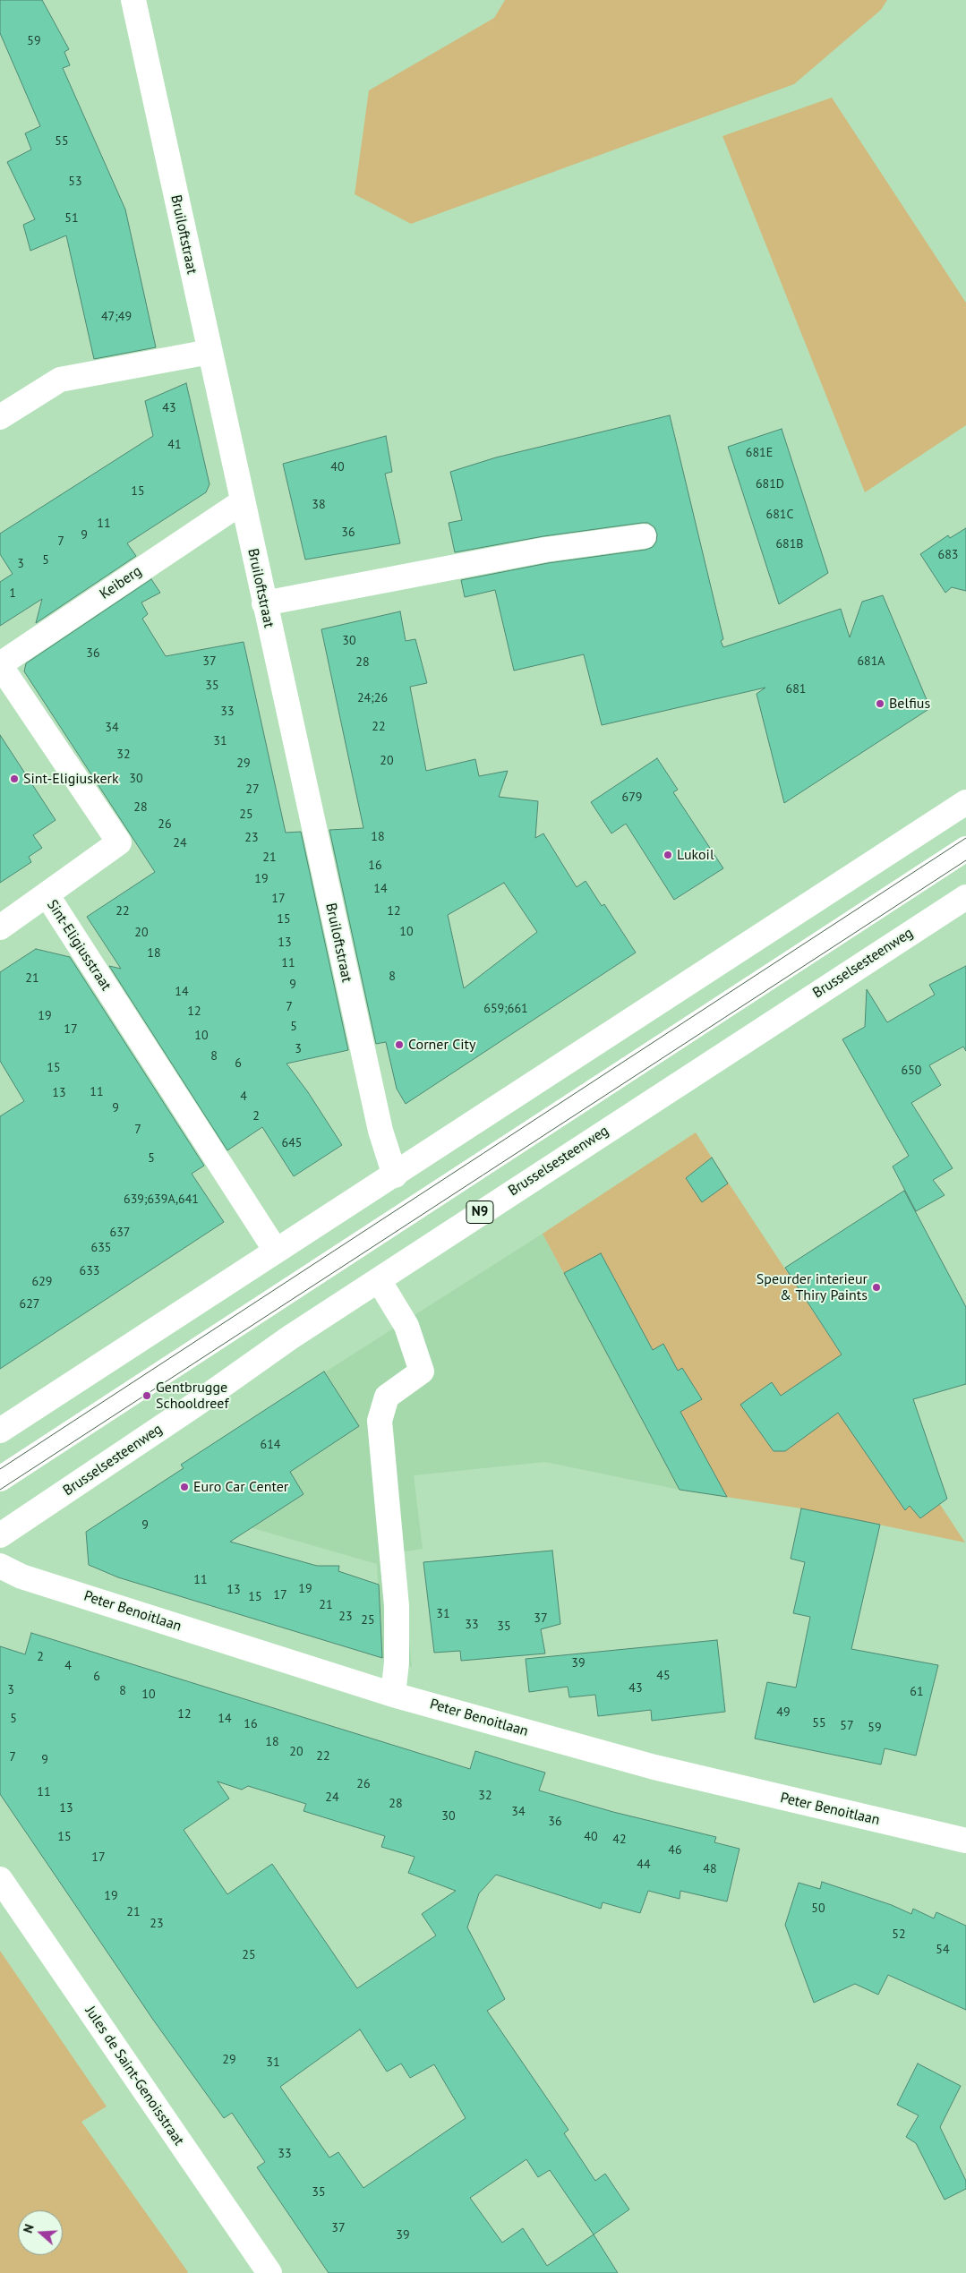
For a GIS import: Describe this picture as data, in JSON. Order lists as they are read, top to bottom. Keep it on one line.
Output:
{"streets":{"street":["Bruiloftstraat","Keiberg","Sint-Eligiusstraat","Brusselsesteenweg","N9","Peter Benoitlaan","Jules de Saint-Genoisstraat"]},"crossings":[["Bruiloftstraat","Keiberg"],["Keiberg","Sint-Eligiusstraat"]],"places":["Belfius","Sint-Eligiuskerk","Lukoil","Corner City","Speurder interieur & Thiry Paints","Gentbrugge Schooldreef","Euro Car Center"],"house_numbers":["59","55","53","51","47;49","43","41","681E","40","681D","15","38","681C","11","36","9","7","681B","683","5","3","1","30","36","37","681A","28","35","681","24;26","33","22","34","31","32","20","29","30","27","679","28","25","26","18","23","24","21","16","19","14","17","22","12","15","10","20","13","18","11","8","21","9","14","7","659;661","12","19","5","17","10","3","8","6","15","650","11","13","4","9","2","7","645","5","639;639A,641","637","635","633","629","627","614","9","11","19","13","17","15","21","31","23","37","25","33","35","2","39","4","45","6","43","3","8","61","10","49","12","5","14","55","16","57","59","18","20","22","7","9","26","11","32","24","28","13","34","30","36","15","40","42","46","17","44","48","19","50","21","23","52","54","25","29","31","33","35","37","39"],"north":"left"}
